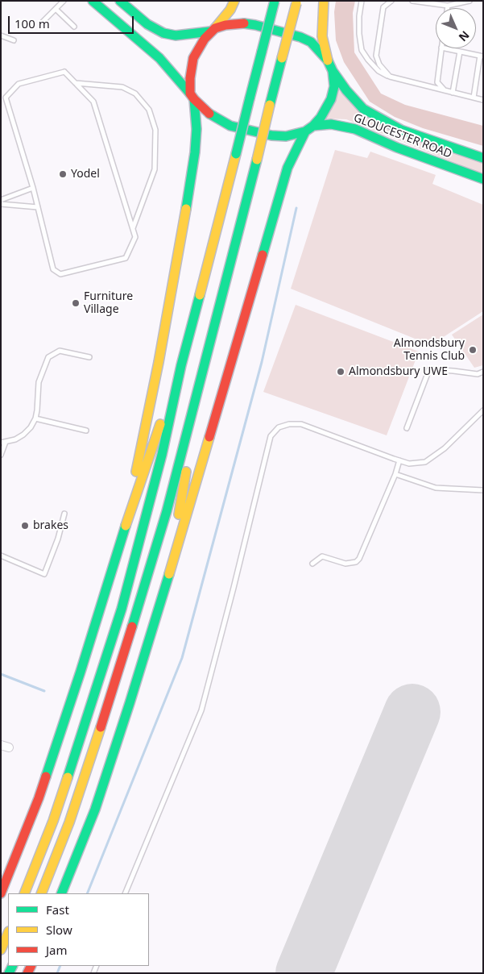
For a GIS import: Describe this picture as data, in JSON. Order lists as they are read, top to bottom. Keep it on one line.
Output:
{"streets":{"main road":["GLOUCESTER ROAD"]},"places":["Yodel","Furniture Village","Almondsbury Tennis Club","Almondsbury UWE","brakes"],"legend":["Fast","Slow","Jam"],"scale_bar":"100 m","north":"bottom right"}
